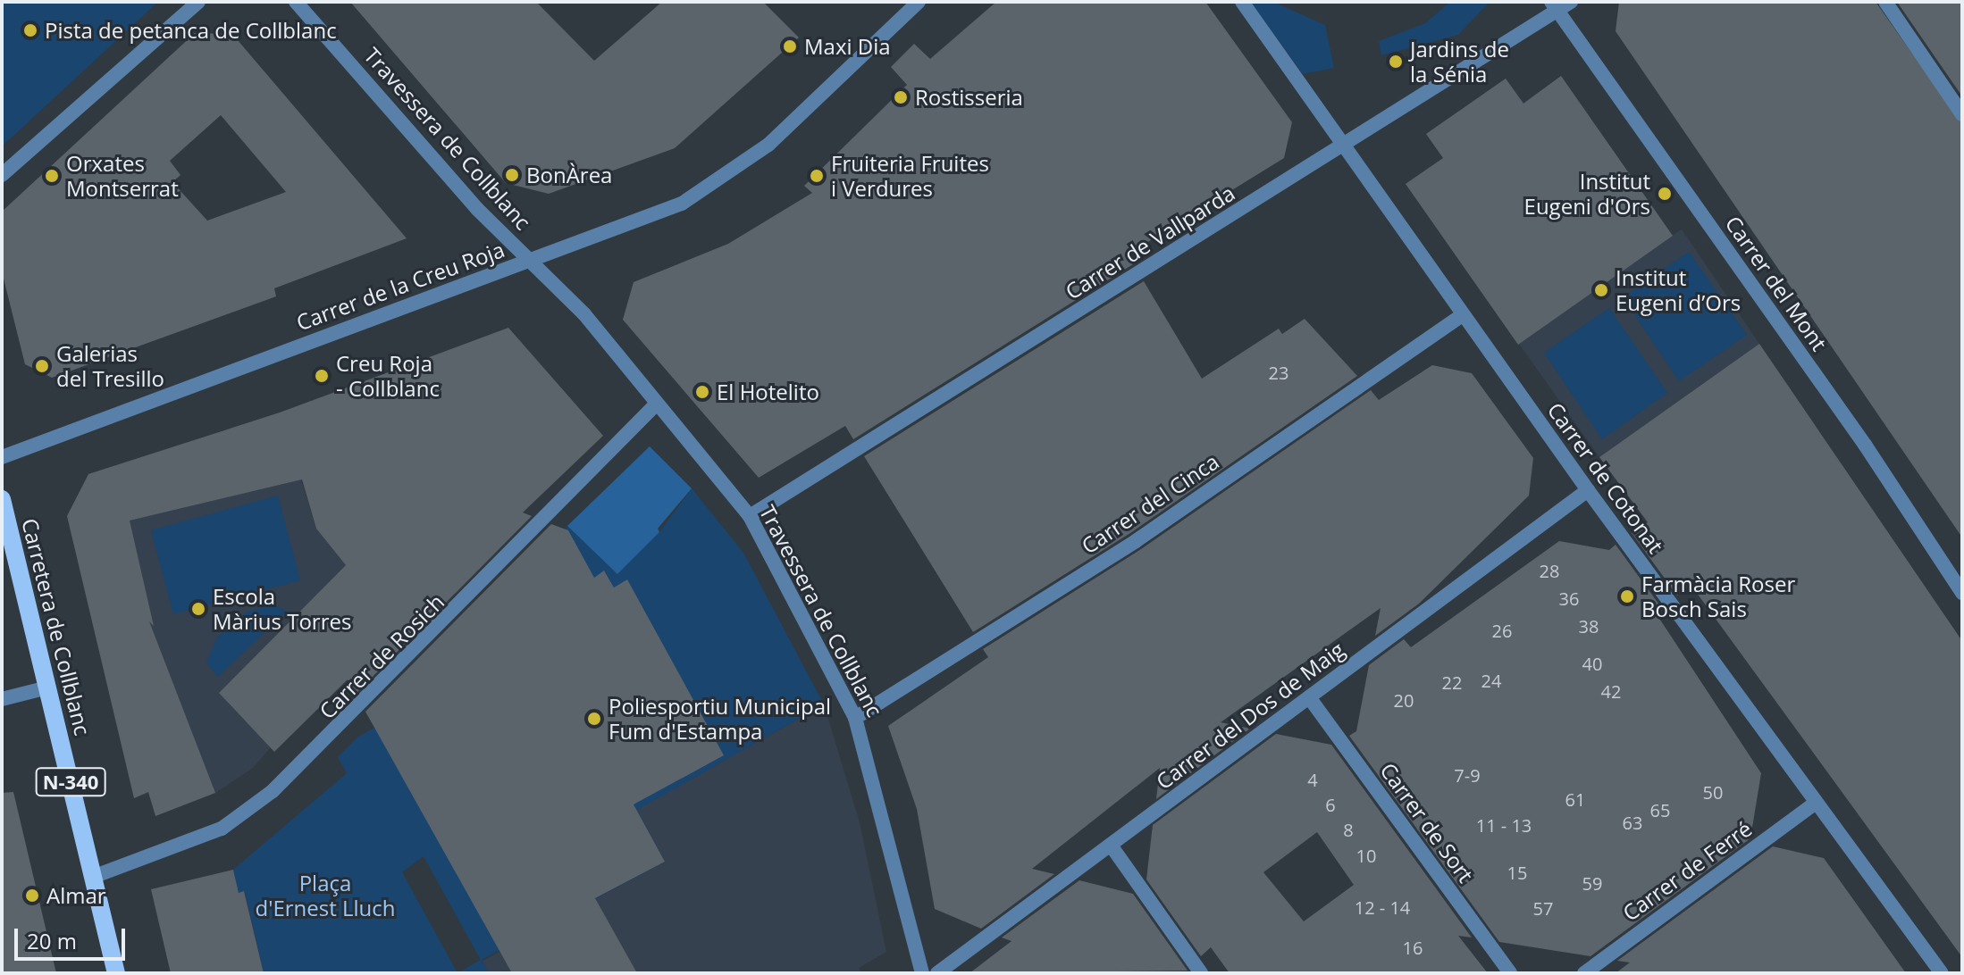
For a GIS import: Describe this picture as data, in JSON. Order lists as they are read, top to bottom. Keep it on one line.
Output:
{"streets":{"main road":["Carretera de Collblanc","N-340"],"street":["Travessera de Collblanc","Carrer de Vallparda","Carrer del Mont","Carrer de la Creu Roja","Carrer de Cotonat","Carrer del Cinca","Carrer de Rosich","Carrer del Dos de Maig","Carrer de Sort","Carrer de Ferré"]},"crossings":[["Travessera de Collblanc","Carrer de Vallparda"],["Travessera de Collblanc","Carrer de la Creu Roja"],["Travessera de Collblanc","Carrer del Cinca"],["Travessera de Collblanc","Carrer de Rosich"],["Carrer de Vallparda","Carrer del Mont"],["Carrer de Vallparda","Carrer de Cotonat"],["Carrer de Cotonat","Carrer del Cinca"],["Carrer de Cotonat","Carrer del Dos de Maig"],["Carrer de Cotonat","Carrer de Ferré"],["Carretera de Collblanc","Carrer de Rosich"],["Carrer del Dos de Maig","Carrer de Sort"]],"parks":["Plaça d'Ernest Lluch"],"places":["Pista de petanca de Collblanc","Maxi Dia","Jardins de la Sénia","Rostisseria","BonÀrea","Orxates Montserrat","Fruiteria Fruites i Verdures","Institut Eugeni d'Ors","Institut Eugeni d’Ors","Galerias del Tresillo","Creu Roja - Collblanc","El Hotelito","Farmàcia Roser Bosch Sais","Escola Màrius Torres","Poliesportiu Municipal Fum d'Estampa","Almar"],"house_numbers":["23","28","36","38","26","40","24","22","42","20","7-9","4","50","61","6","65","63","11 - 13","8","10","15","59","12 - 14","57","16"],"scale_bar":"20 m"}
